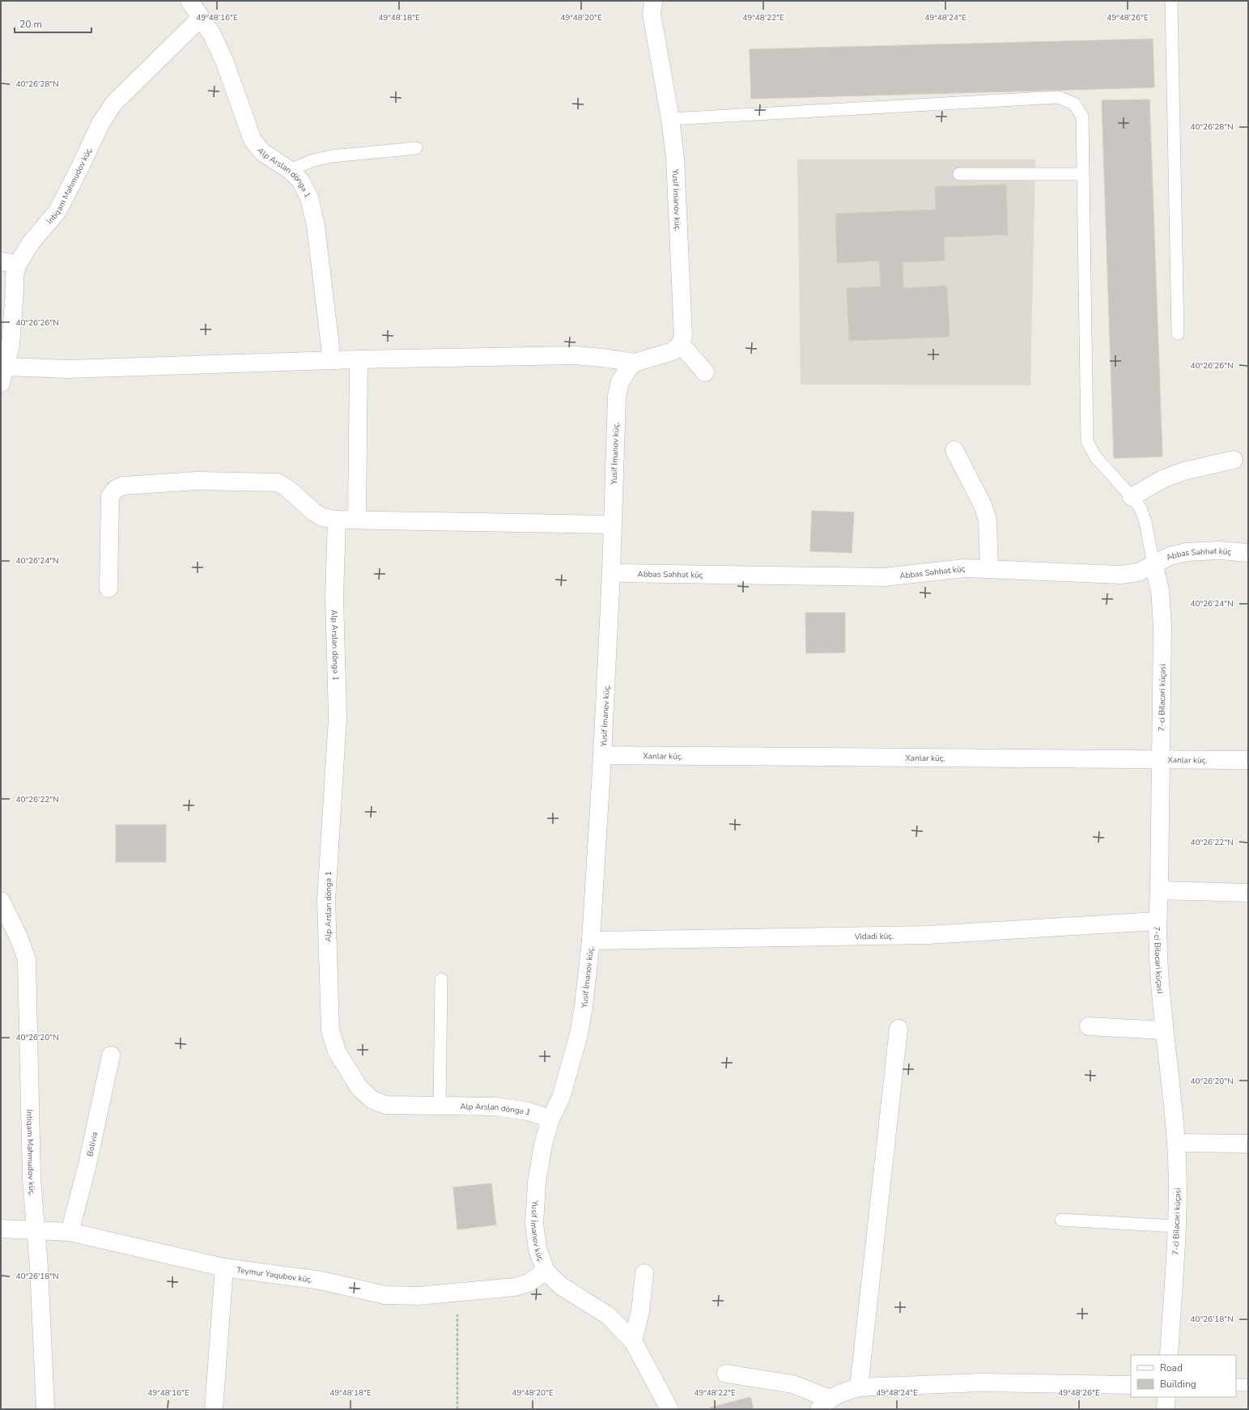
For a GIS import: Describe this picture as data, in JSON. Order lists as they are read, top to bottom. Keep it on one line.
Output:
{"streets":{"street":["Alp Arslan döngə 1","İntiqam Mahmudov küç.","Yusif İmanov küç.","Abbas Səhhət küç","7-ci Biləcəri küçəsi","Xanlar küç.","Vidadi küç.","Bolivia","Teymur Yaqubov küç."]},"crossings":[["Alp Arslan döngə 1","İntiqam Mahmudov küç."],["Alp Arslan döngə 1","Yusif İmanov küç."],["İntiqam Mahmudov küç.","Teymur Yaqubov küç."],["Yusif İmanov küç.","Abbas Səhhət küç"],["Yusif İmanov küç.","Xanlar küç."],["Yusif İmanov küç.","Vidadi küç."],["Yusif İmanov küç.","Teymur Yaqubov küç."],["Abbas Səhhət küç","7-ci Biləcəri küçəsi"],["7-ci Biləcəri küçəsi","Xanlar küç."],["7-ci Biləcəri küçəsi","Vidadi küç."],["Bolivia","Teymur Yaqubov küç."]],"legend":["Road","Building"],"scale_bar":"20 m","coordinates":["49°48'16\"E","49°48'18\"E","49°48'20\"E","49°48'22\"E","49°48'24\"E","49°48'26\"E","40°26'28\"N","40°26'26\"N","40°26'24\"N","40°26'22\"N","40°26'20\"N","40°26'18\"N"]}
